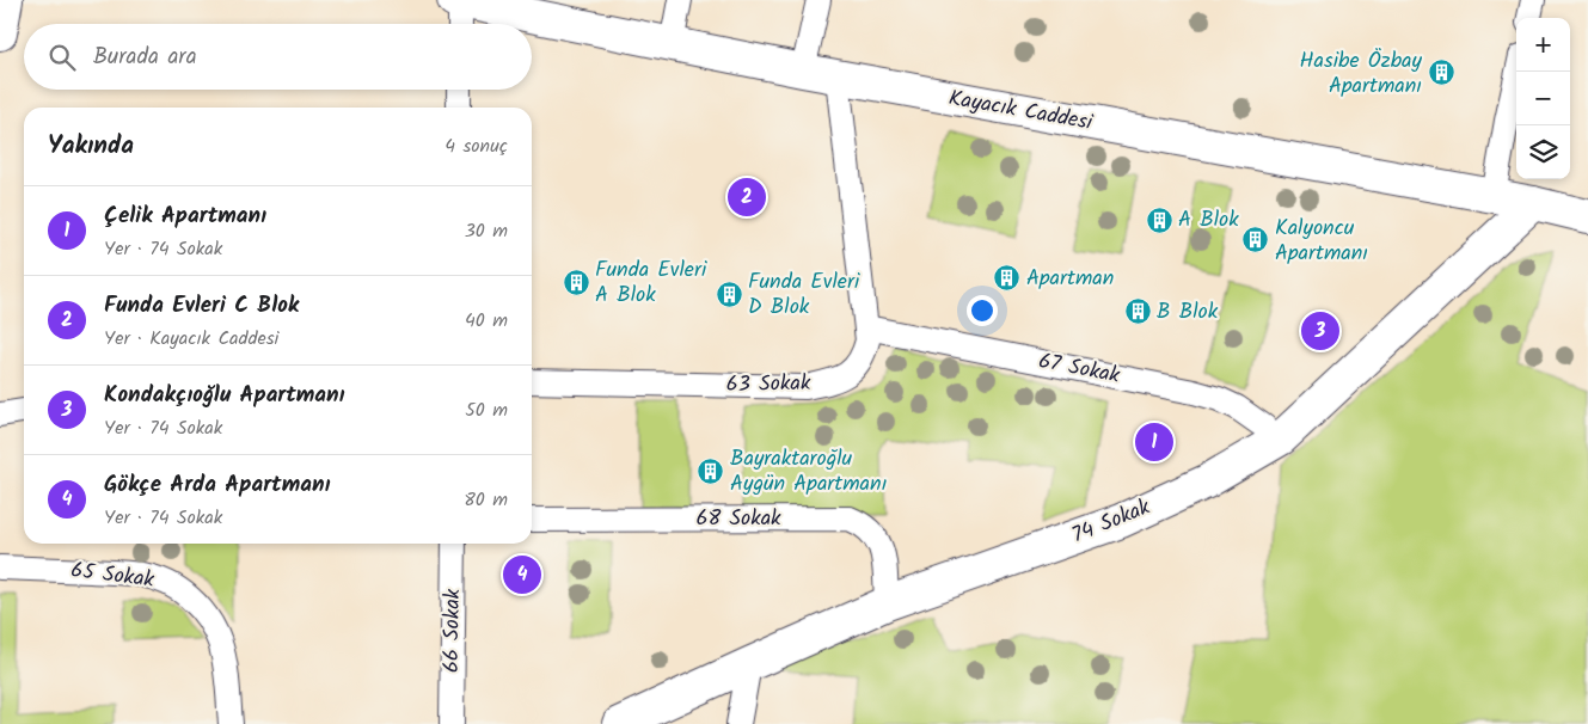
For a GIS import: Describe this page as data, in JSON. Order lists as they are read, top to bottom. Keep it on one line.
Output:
{"streets":{"main road":["Kayacık Caddesi","74 Sokak"],"lane":["67 Sokak","63 Sokak","68 Sokak","65 Sokak","66 Sokak"]},"crossings":[["Kayacık Caddesi","63 Sokak"],["Kayacık Caddesi","74 Sokak"],["67 Sokak","63 Sokak"],["67 Sokak","74 Sokak"],["68 Sokak","74 Sokak"]],"places":{"building":["Hasibe Özbay Apartmanı","A Blok","Kalyoncu Apartmanı","Apartman","Funda Evleri A Blok","Funda Evleri D Blok","B Blok","Bayraktaroğlu Aygün Apartmanı"]},"page":{"map_buttons":["+","−"],"search":"Burada ara","heading":["Yakında","4 sonuç"],"pins":["2","3","1","4"],"list":[{"mark":"1","name":"Çelik Apartmanı","note":"Yer · 74 Sokak","value":"30 m"},{"mark":"2","name":"Funda Evleri C Blok","note":"Yer · Kayacık Caddesi","value":"40 m"},{"mark":"3","name":"Kondakçıoğlu Apartmanı","note":"Yer · 74 Sokak","value":"50 m"},{"mark":"4","name":"Gökçe Arda Apartmanı","note":"Yer · 74 Sokak","value":"80 m"}]}}
